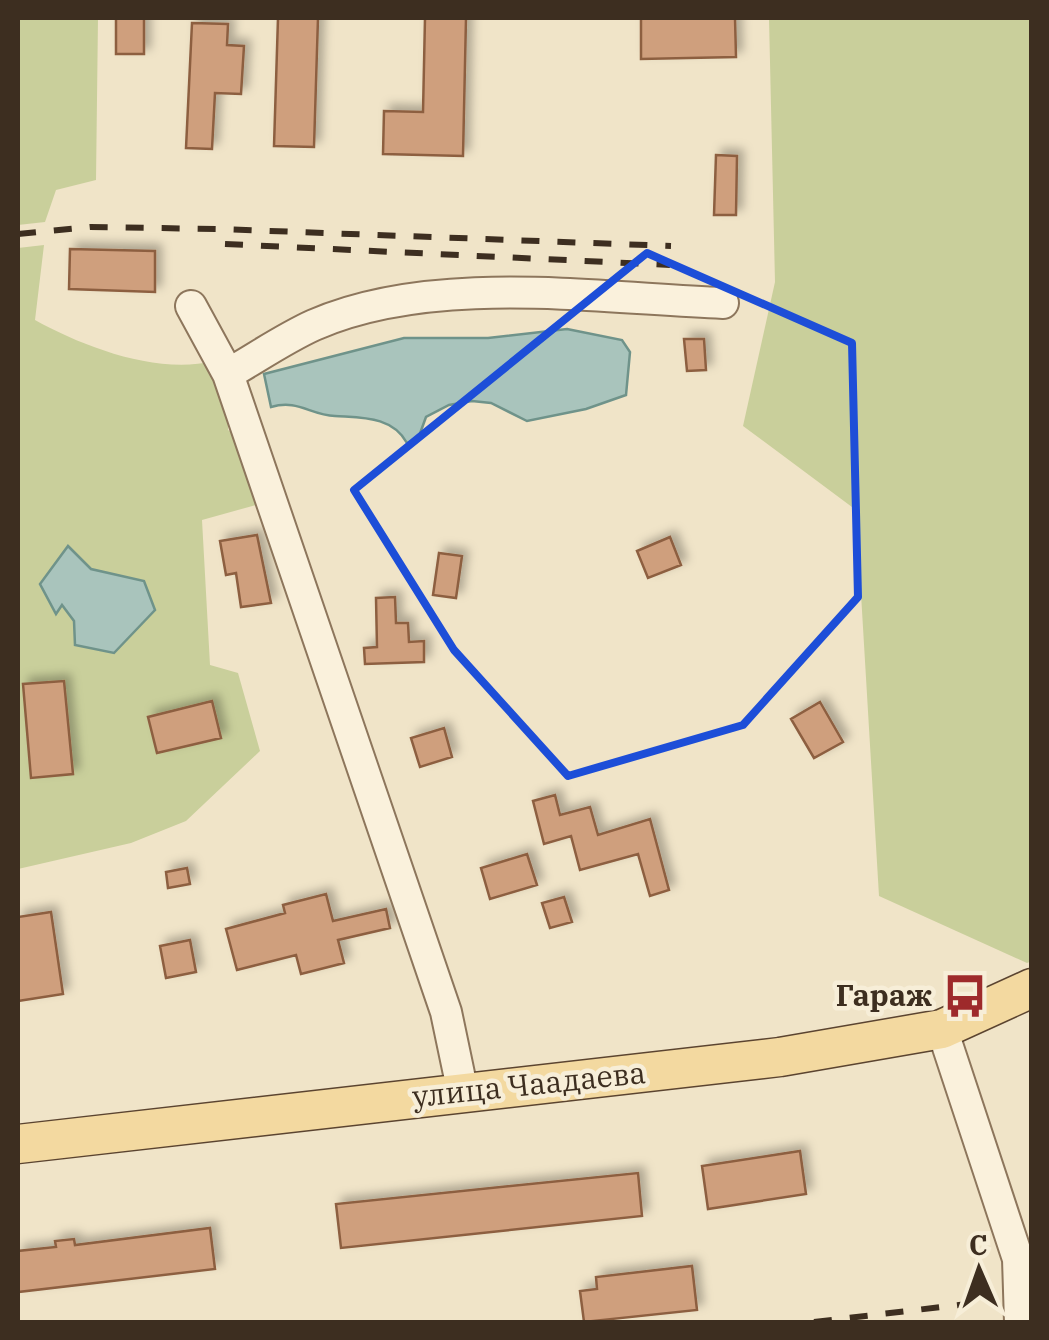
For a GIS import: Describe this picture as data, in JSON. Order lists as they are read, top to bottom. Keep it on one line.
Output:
{"streets":{"main road":["улица Чаадаева"]},"places":{"bus stop":["Гараж"]},"north":"top"}
